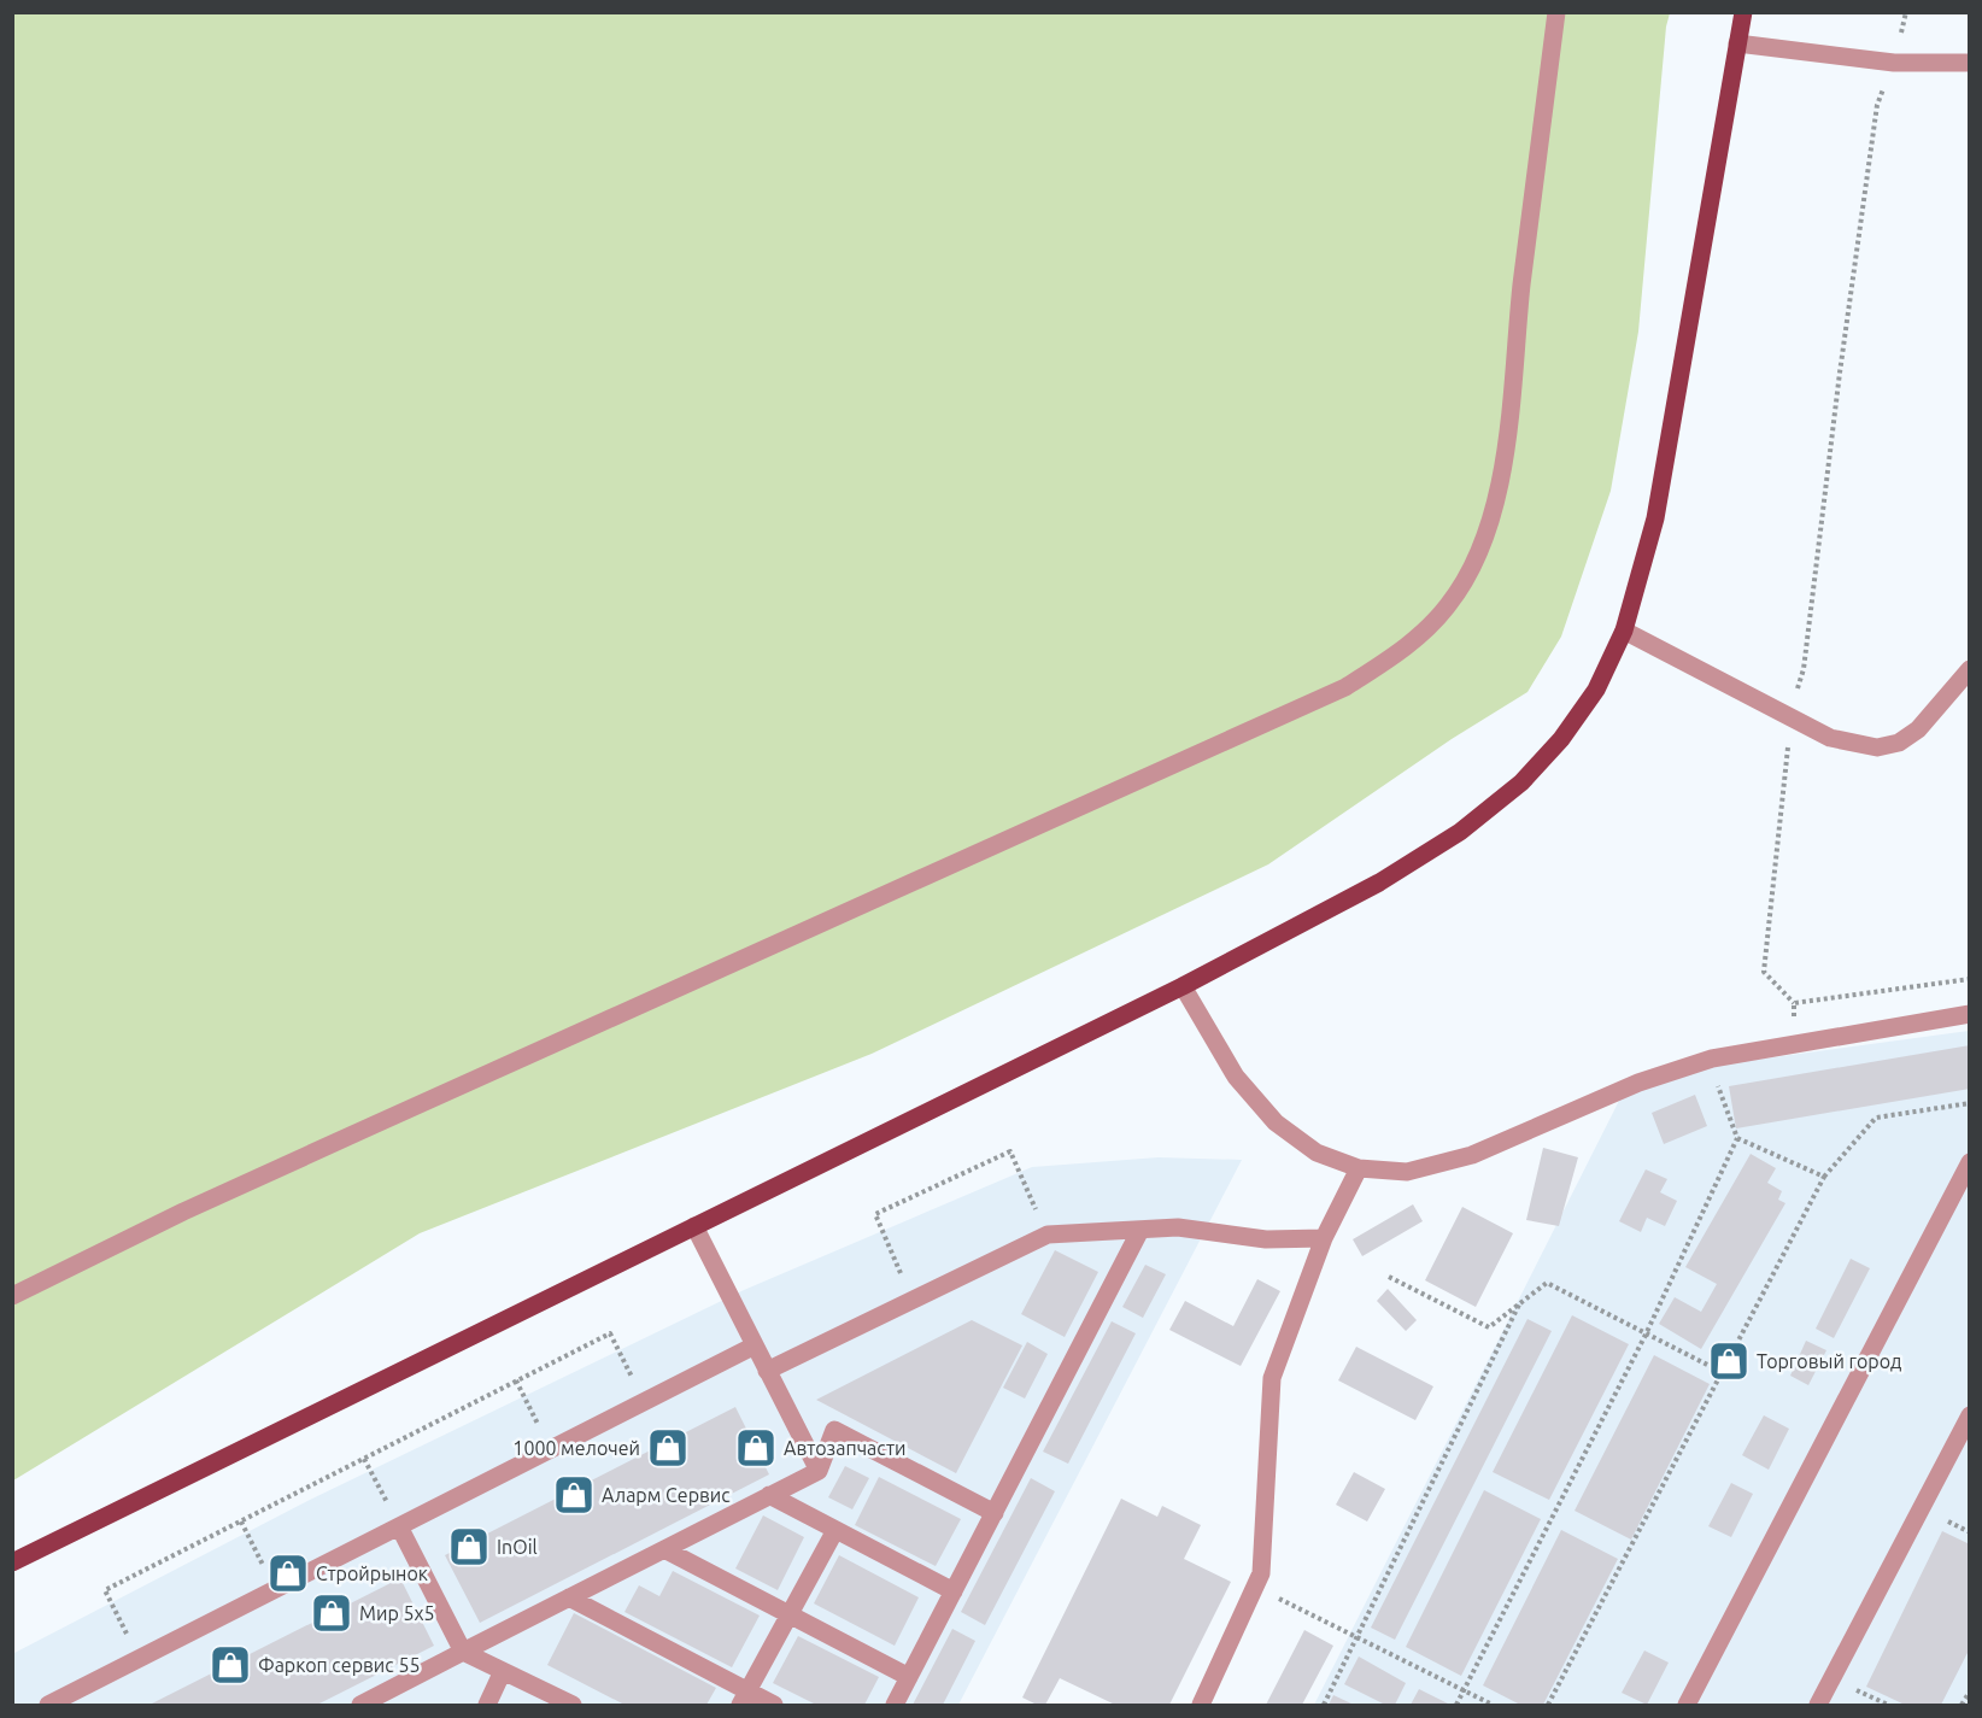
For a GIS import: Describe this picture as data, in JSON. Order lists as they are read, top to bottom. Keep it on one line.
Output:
{"places":{"shop":["Торговый город","1000 мелочей","Автозапчасти","Аларм Сервис","InOil","Стройрынок","Мир 5x5","Фаркоп сервис 55"]}}
